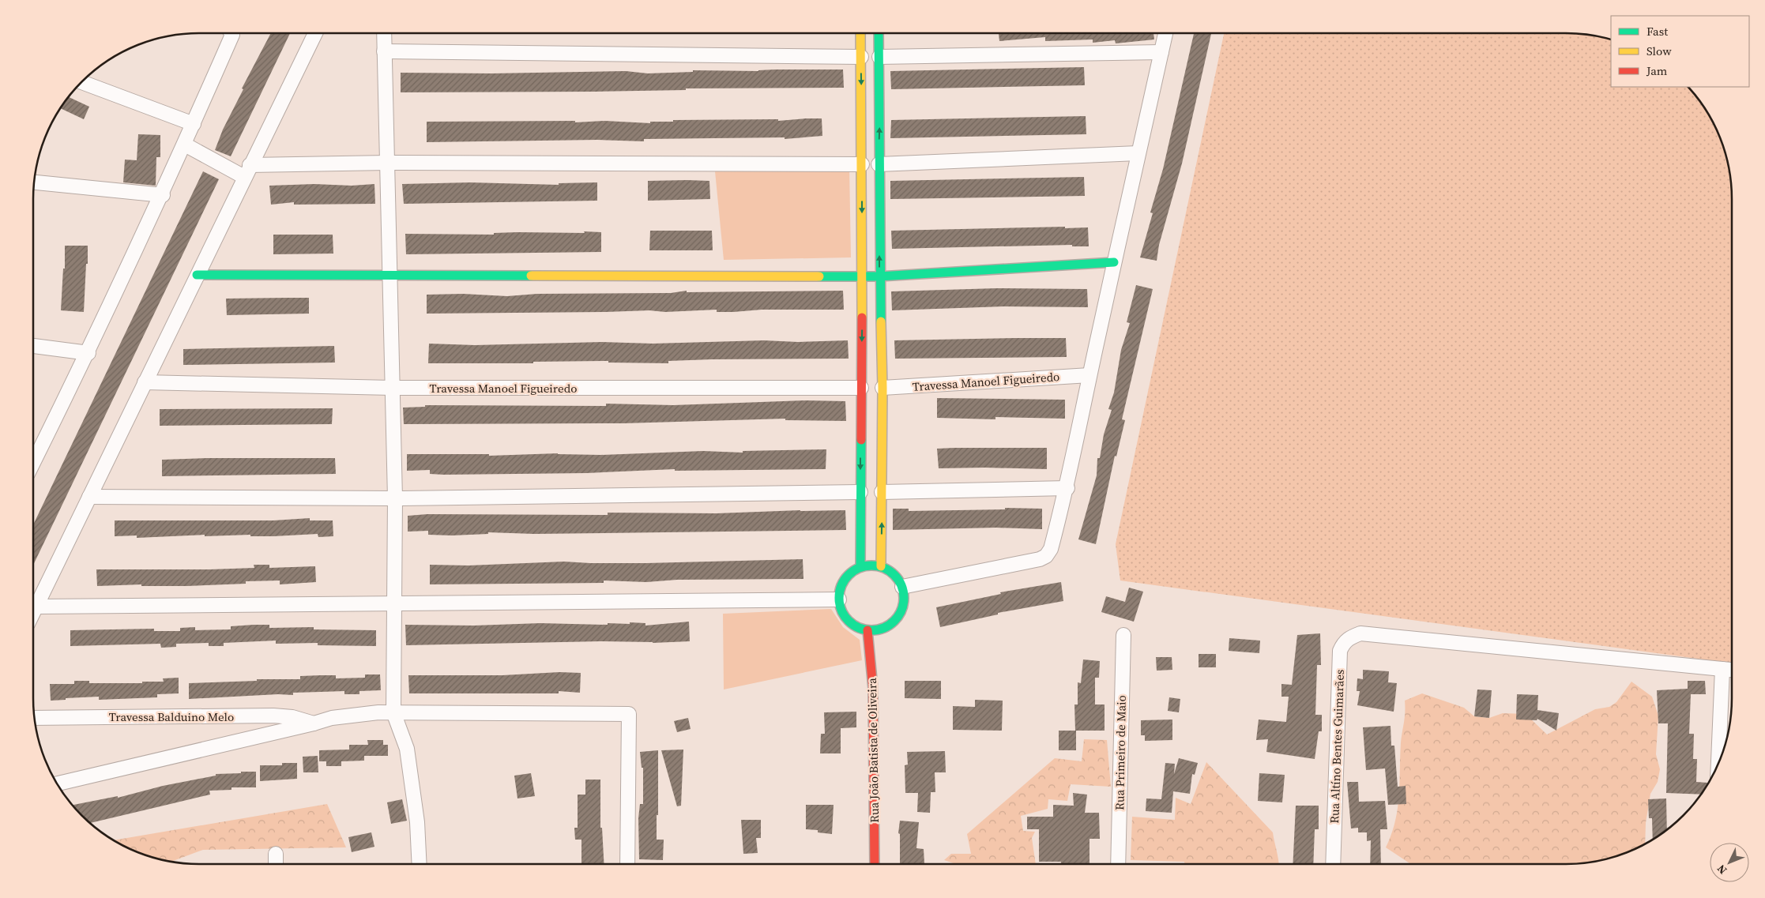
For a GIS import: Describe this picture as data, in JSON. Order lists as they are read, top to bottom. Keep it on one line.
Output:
{"streets":{"street":["Travessa Manoel Figueiredo","Travessa Balduino Melo","Rua Altíno Bentes Guimarães","Rua João Batista de Oliveira","Rua Primeiro de Maio"]},"legend":["Fast","Slow","Jam"],"north":"bottom left"}
